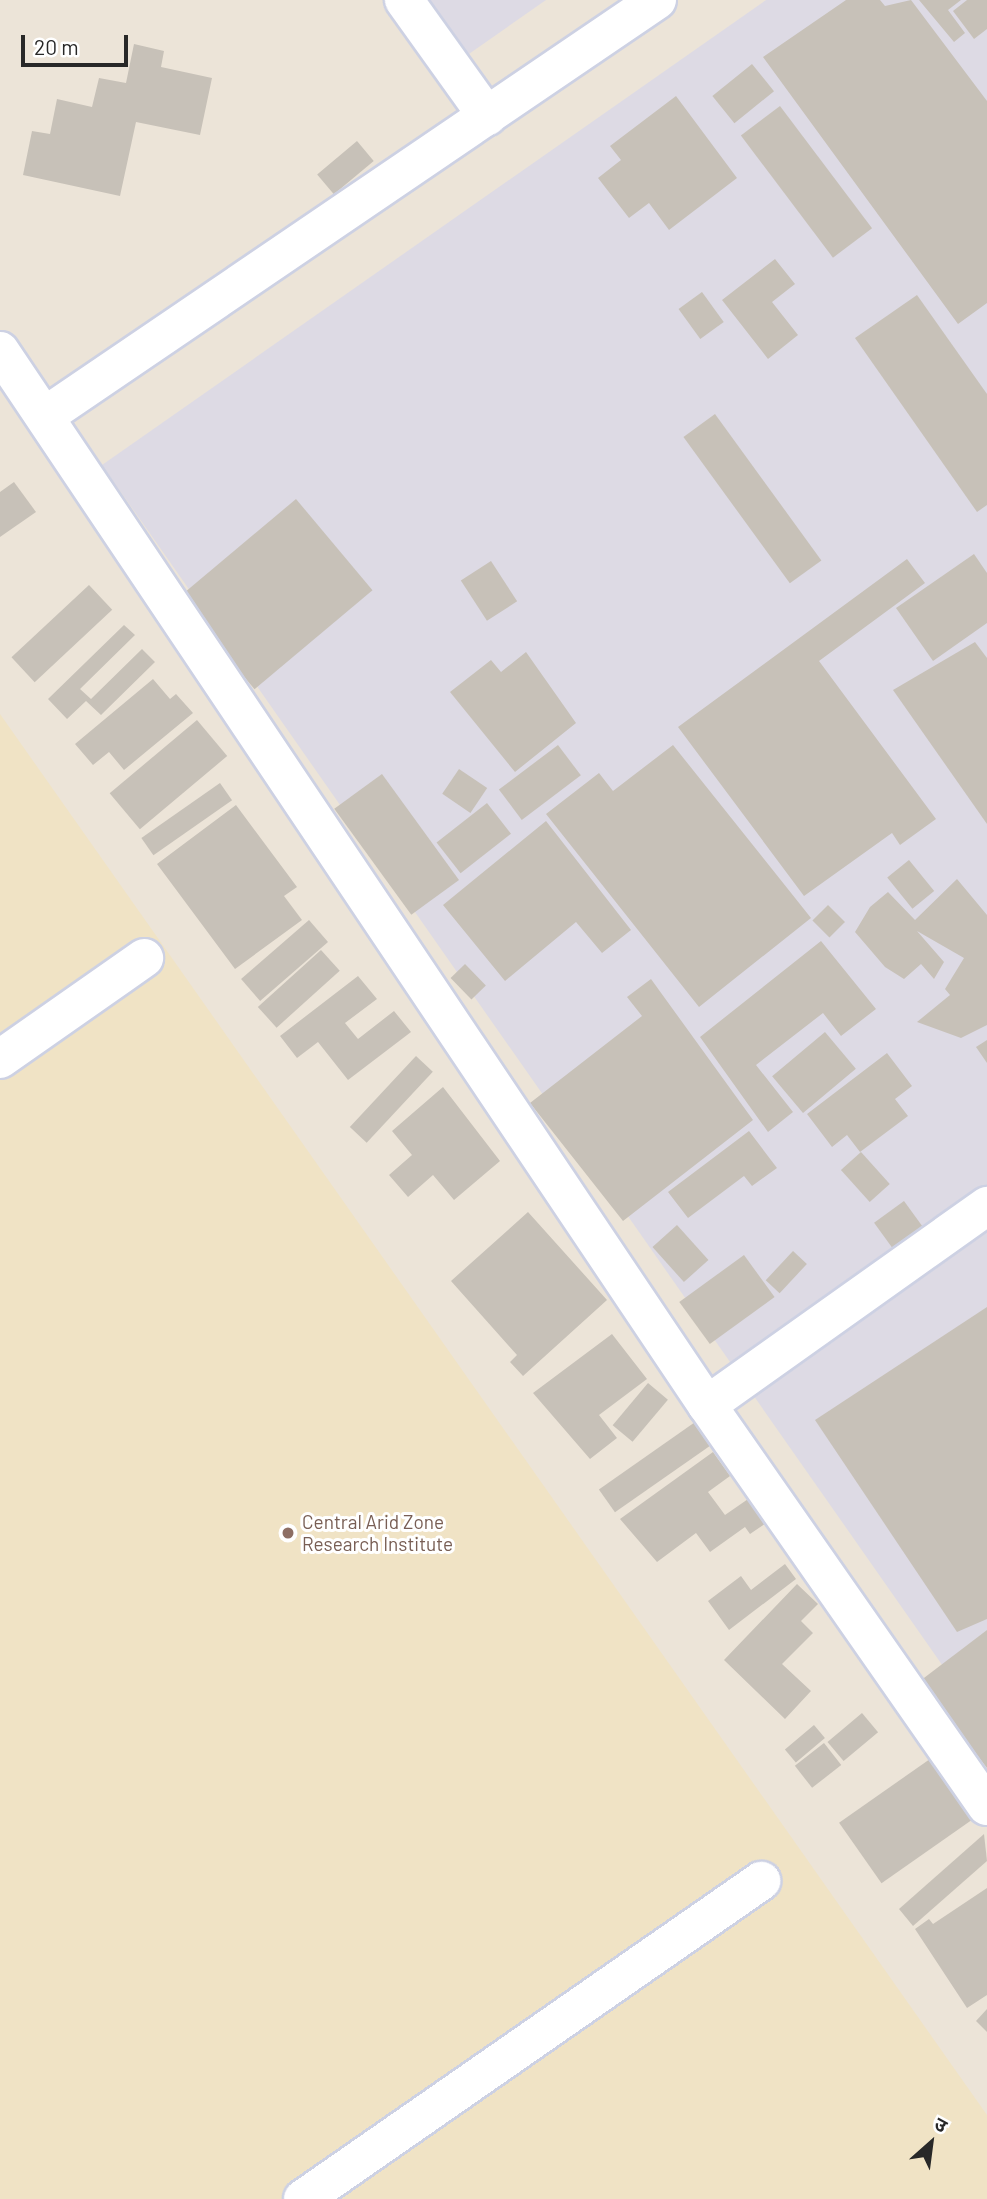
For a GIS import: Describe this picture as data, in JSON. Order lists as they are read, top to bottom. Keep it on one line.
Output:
{"places":["Central Arid Zone Research Institute"],"scale_bar":"20 m","north":"top right"}
